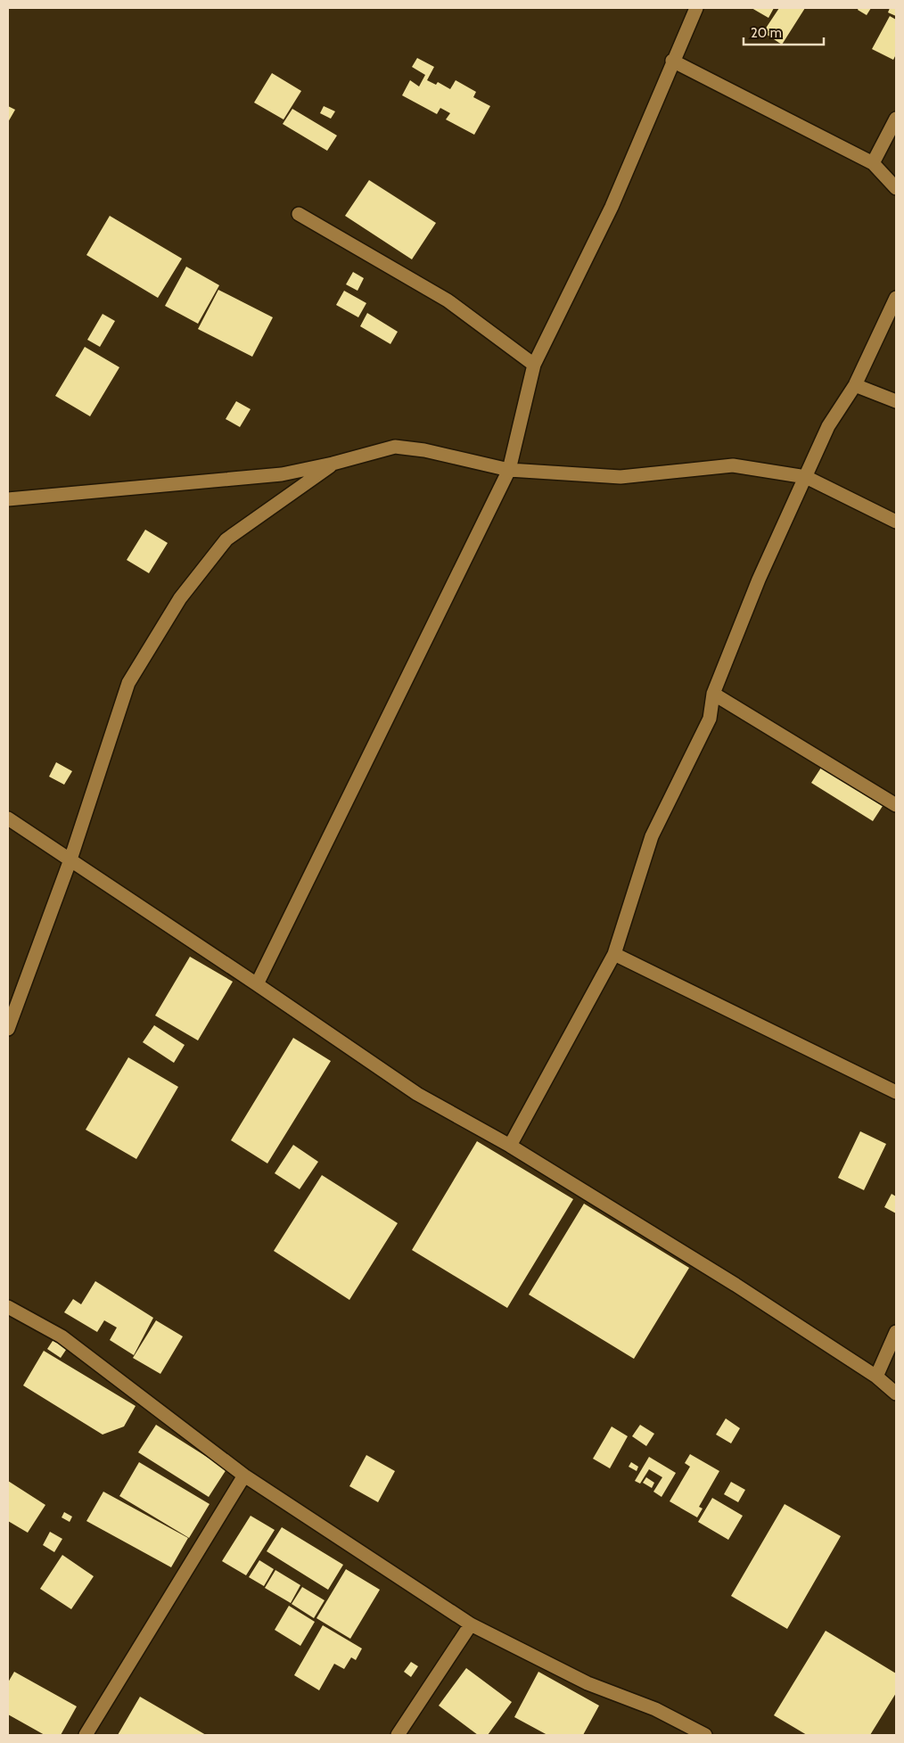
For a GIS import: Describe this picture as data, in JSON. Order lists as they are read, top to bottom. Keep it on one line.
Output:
{"scale_bar":"20 m"}
